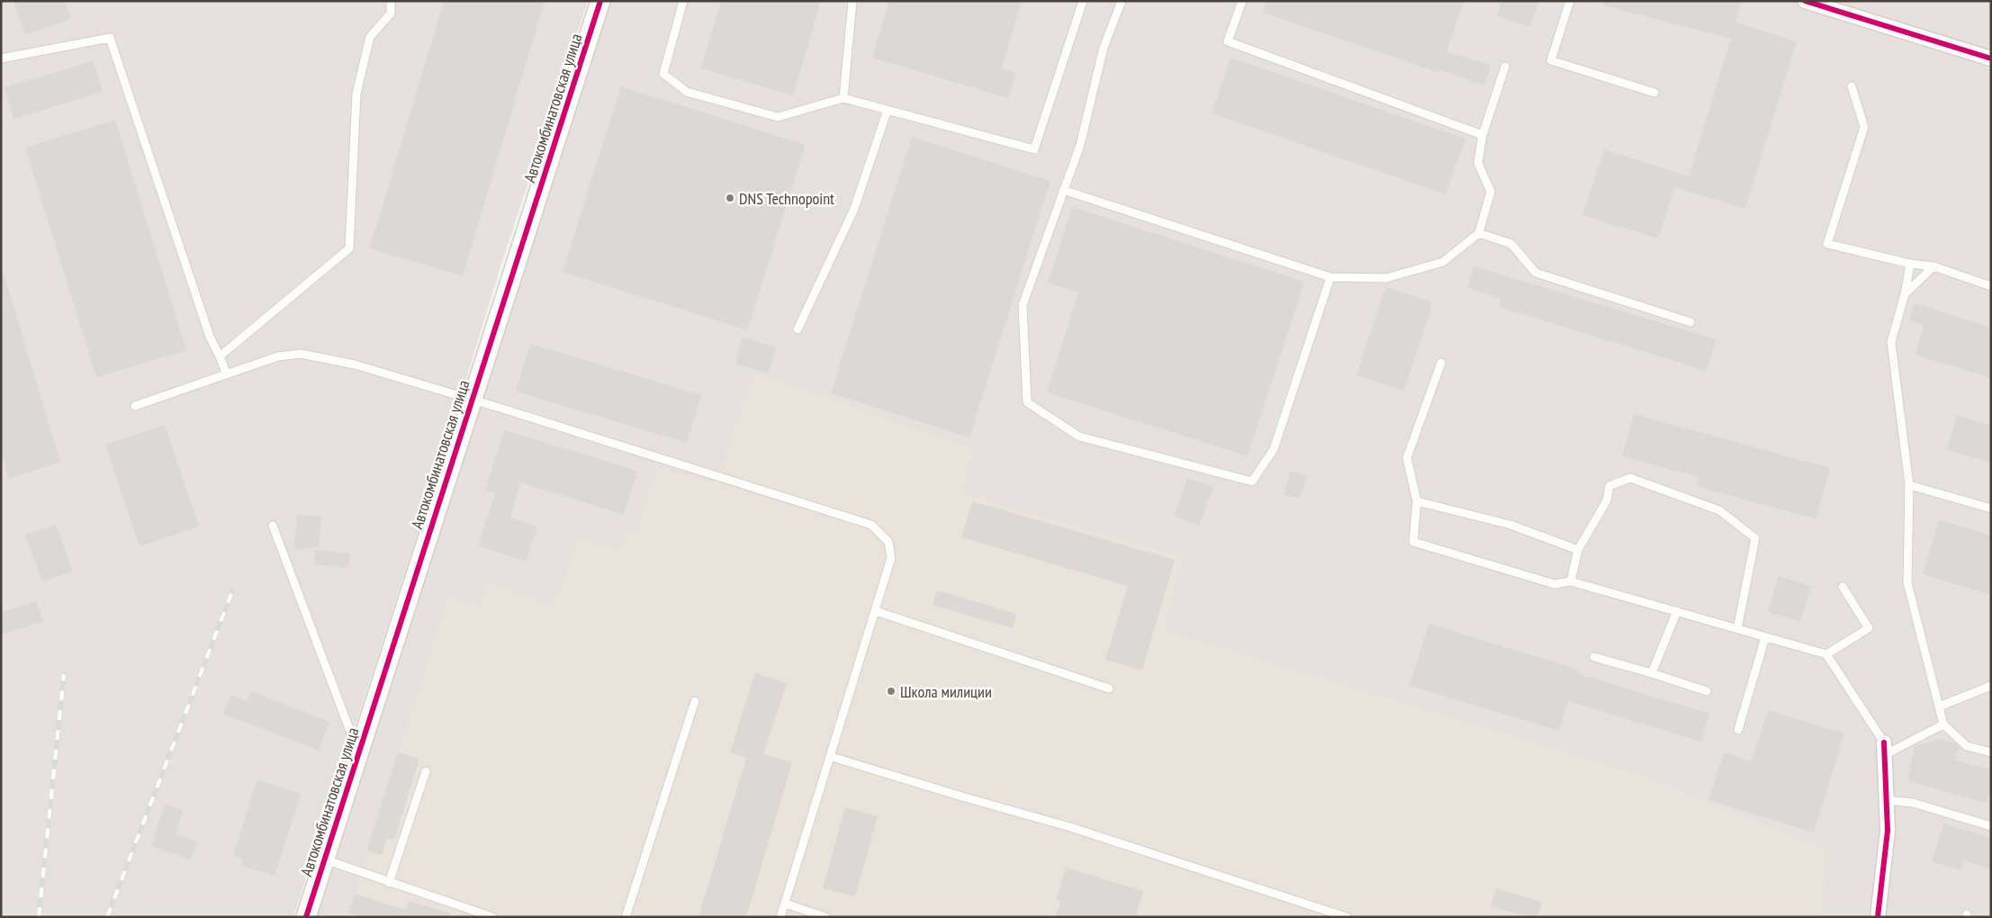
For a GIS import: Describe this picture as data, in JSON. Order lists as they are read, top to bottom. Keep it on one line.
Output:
{"streets":{"street":["Автокомбинатовская улица"]},"places":["DNS Technopoint","Школа милиции"]}
